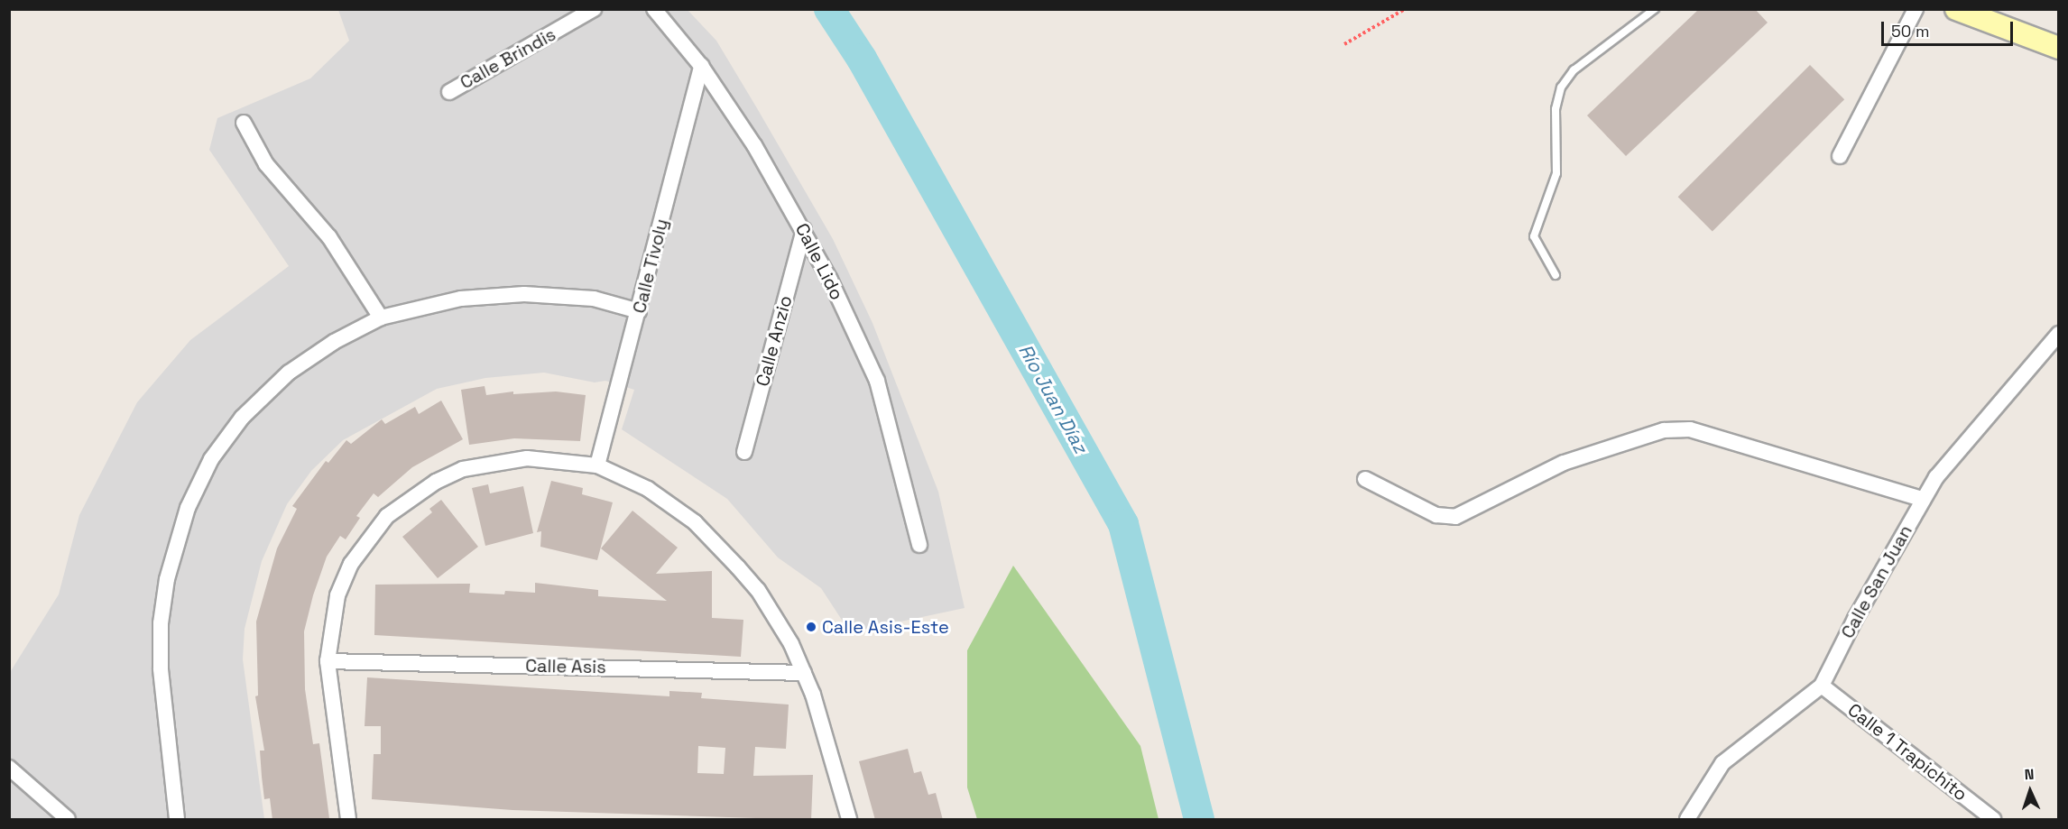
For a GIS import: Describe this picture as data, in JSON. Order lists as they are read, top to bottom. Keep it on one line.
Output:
{"streets":{"street":["Calle Brindis","Calle Lido","Calle Tivoly","Calle Anzio","Calle San Juan","Calle Asis","Calle 1 Trapichito"]},"crossings":[["Calle Lido","Calle Tivoly"],["Calle Lido","Calle Anzio"],["Calle San Juan","Calle 1 Trapichito"]],"water":["Río Juan Díaz"],"places":["Calle Asis-Este"],"scale_bar":"50 m","north":"top"}
